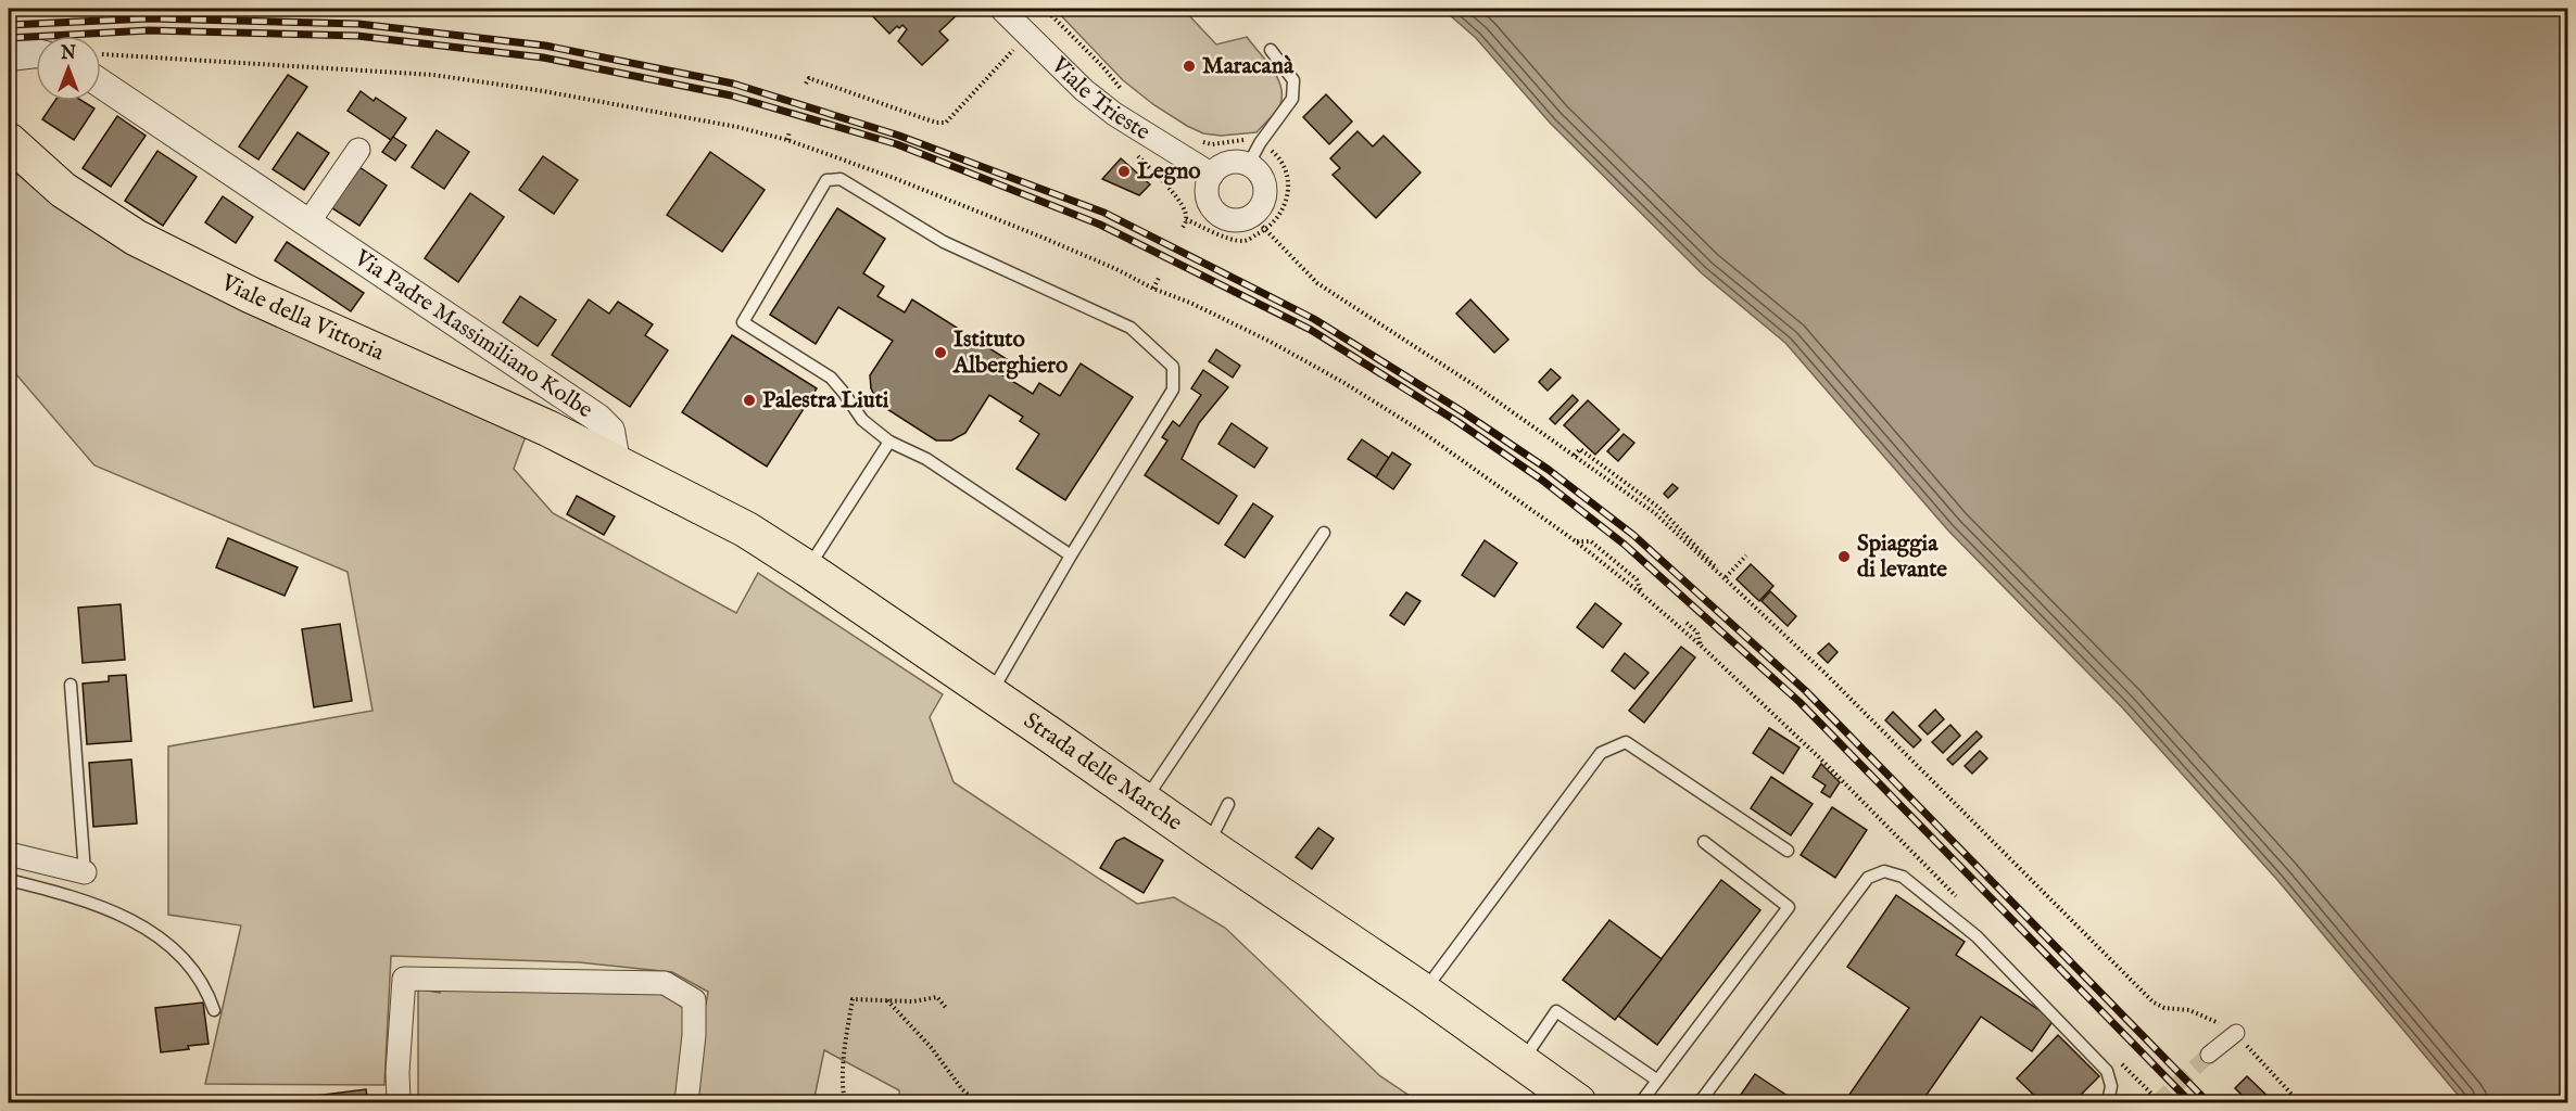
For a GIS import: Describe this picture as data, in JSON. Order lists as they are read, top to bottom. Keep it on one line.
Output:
{"streets":{"main road":["Viale della Vittoria","Strada delle Marche"],"street":["Viale Trieste","Via Padre Massimiliano Kolbe"]},"crossings":[["Viale della Vittoria","Via Padre Massimiliano Kolbe"],["Viale della Vittoria","Strada delle Marche"],["Via Padre Massimiliano Kolbe","Strada delle Marche"]],"places":["Maracanà","Legno","Istituto Alberghiero","Palestra Liuti","Spiaggia di levante"],"north":"top"}
